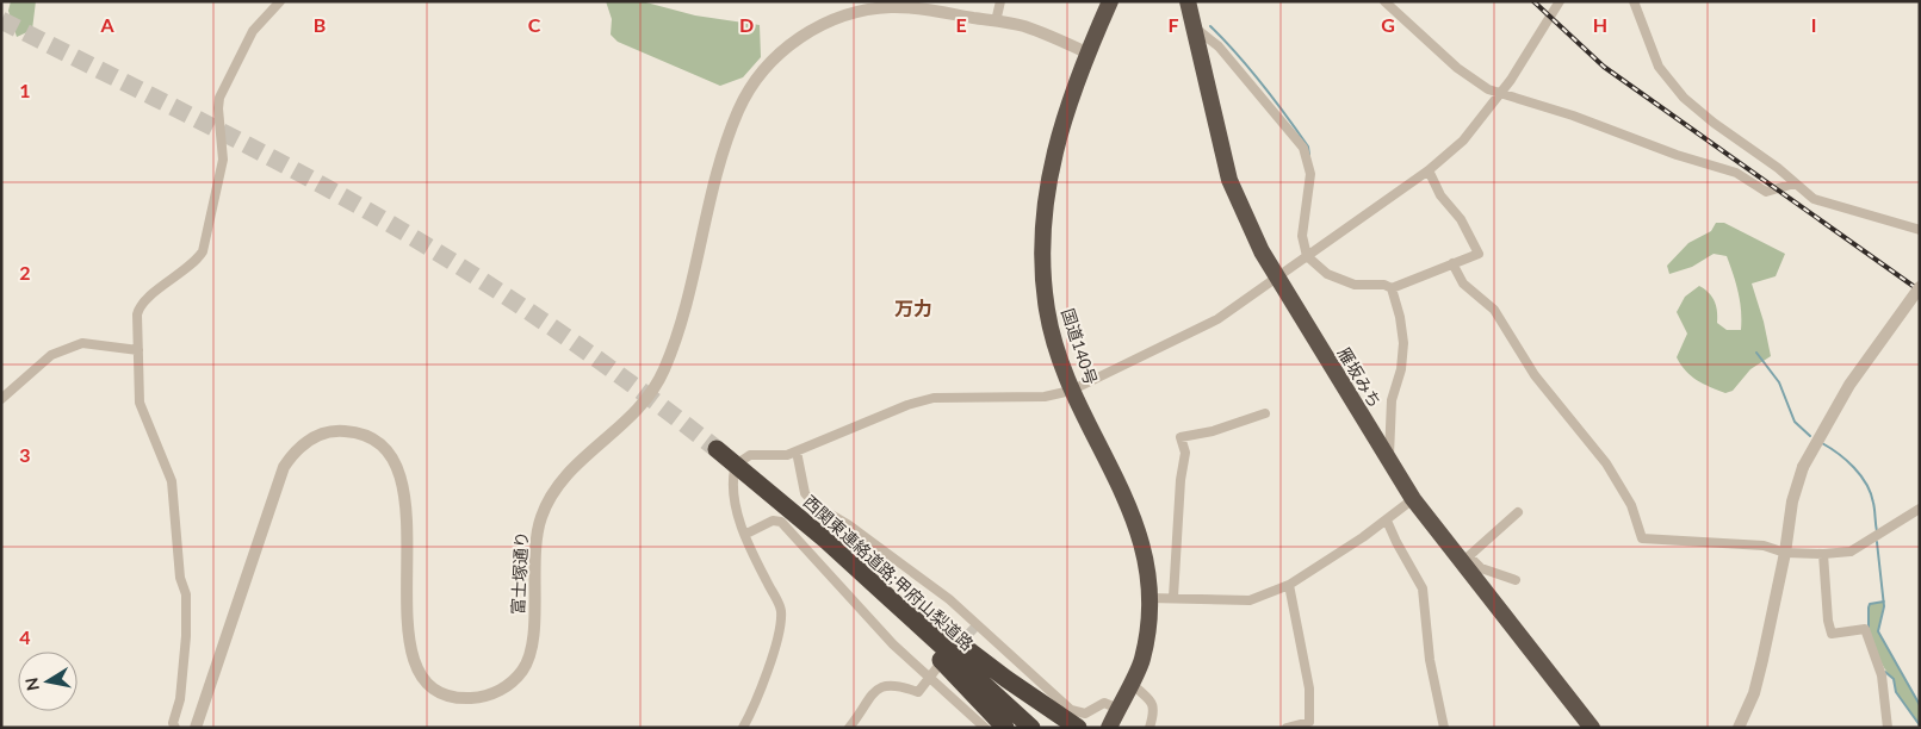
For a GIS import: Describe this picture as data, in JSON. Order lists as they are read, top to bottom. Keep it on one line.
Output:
{"streets":{"highway":["国道140号","雁坂みち","西関東連絡道路;甲府山梨道路"],"street":["富士塚通り"]},"crossings":[["国道140号","富士塚通り"]],"districts":["万力"],"north":"left","grid":{"columns":["A","B","C","D","E","F","G","H","I"],"rows":["1","2","3","4"]}}
